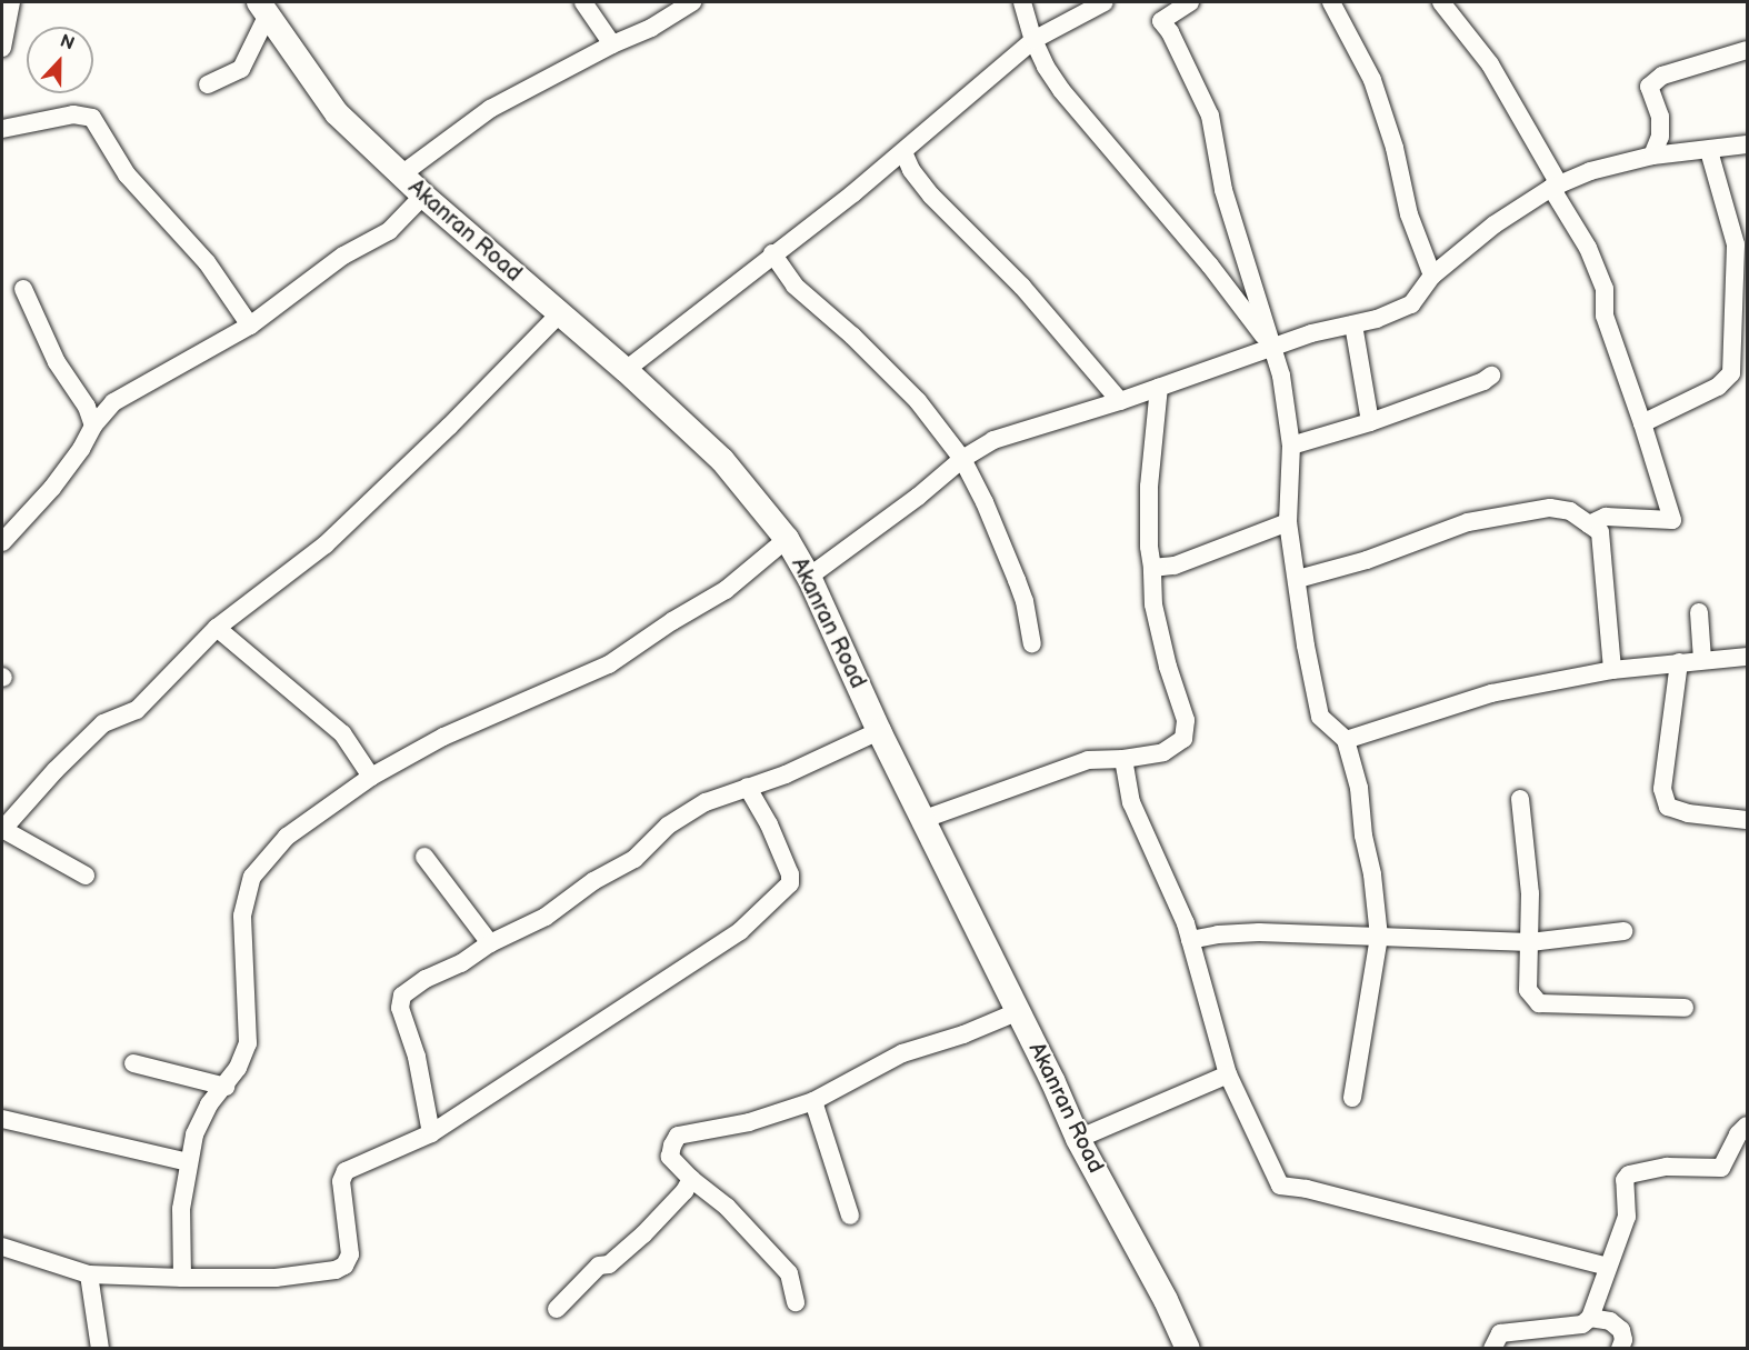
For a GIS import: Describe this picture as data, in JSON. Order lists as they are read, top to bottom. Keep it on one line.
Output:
{"streets":{"main road":["Akanran Road"]},"north":"top"}
